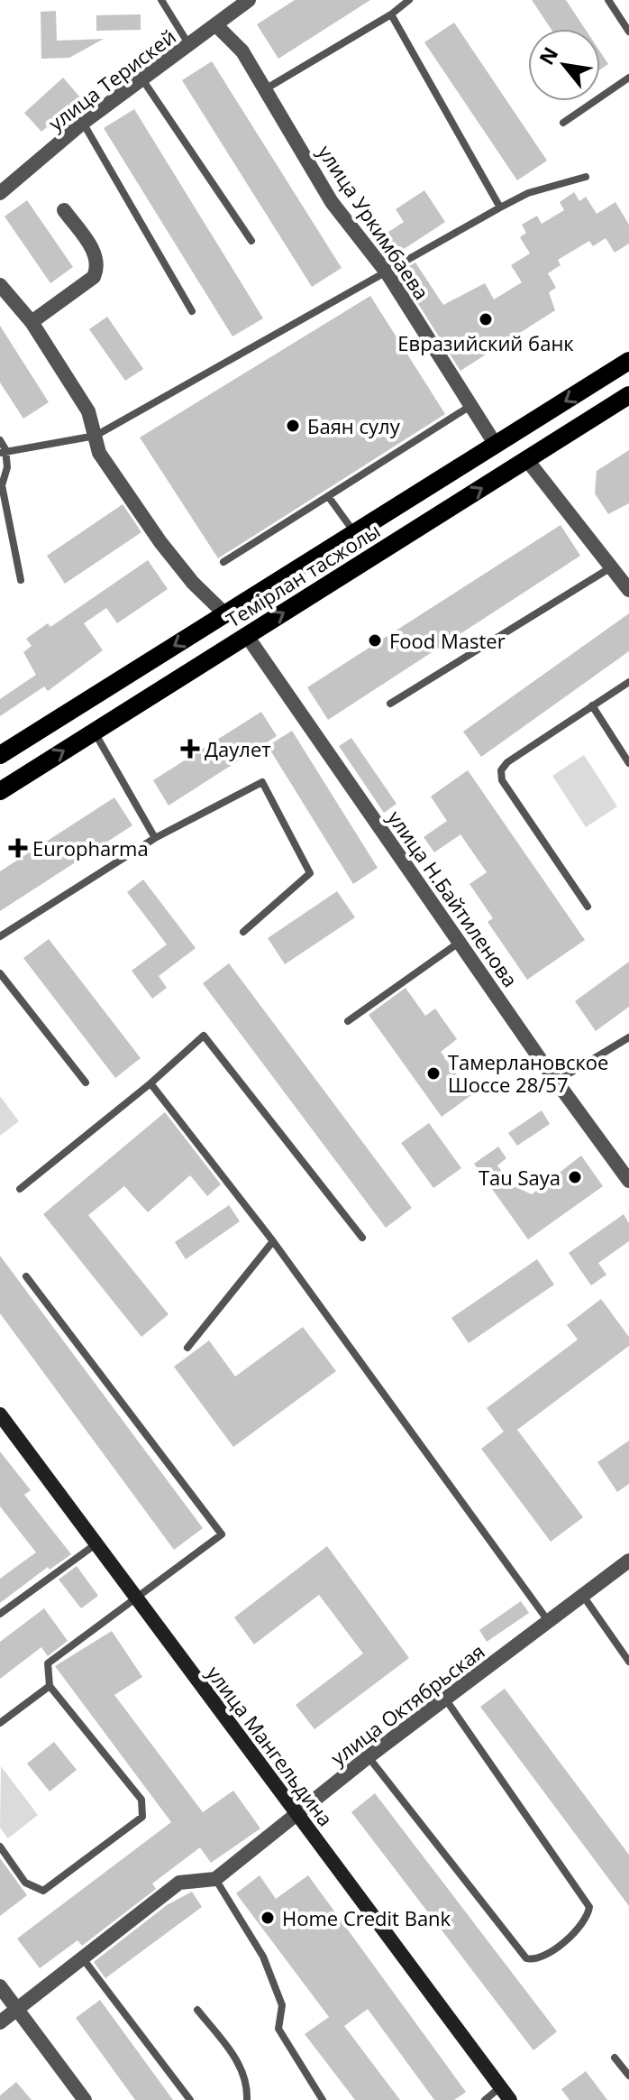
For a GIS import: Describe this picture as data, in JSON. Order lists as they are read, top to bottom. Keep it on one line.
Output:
{"streets":{"main road":["Темірлан тасжолы"],"street":["улица Терискей","улица Уркимбаева","улица Н.Байтиленова","улица Октябрьская","улица Мангельдина"]},"crossings":[["улица Терискей","улица Уркимбаева"],["улица Уркимбаева","Темірлан тасжолы"],["Темірлан тасжолы","улица Н.Байтиленова"],["улица Октябрьская","улица Мангельдина"]],"places":{"other":["Евразийский банк","Баян сулу","Food Master","Тамерлановское Шоссе 28/57","Tau Saya","Home Credit Bank"],"health":["Даулет","Europharma"]},"north":"top left"}
